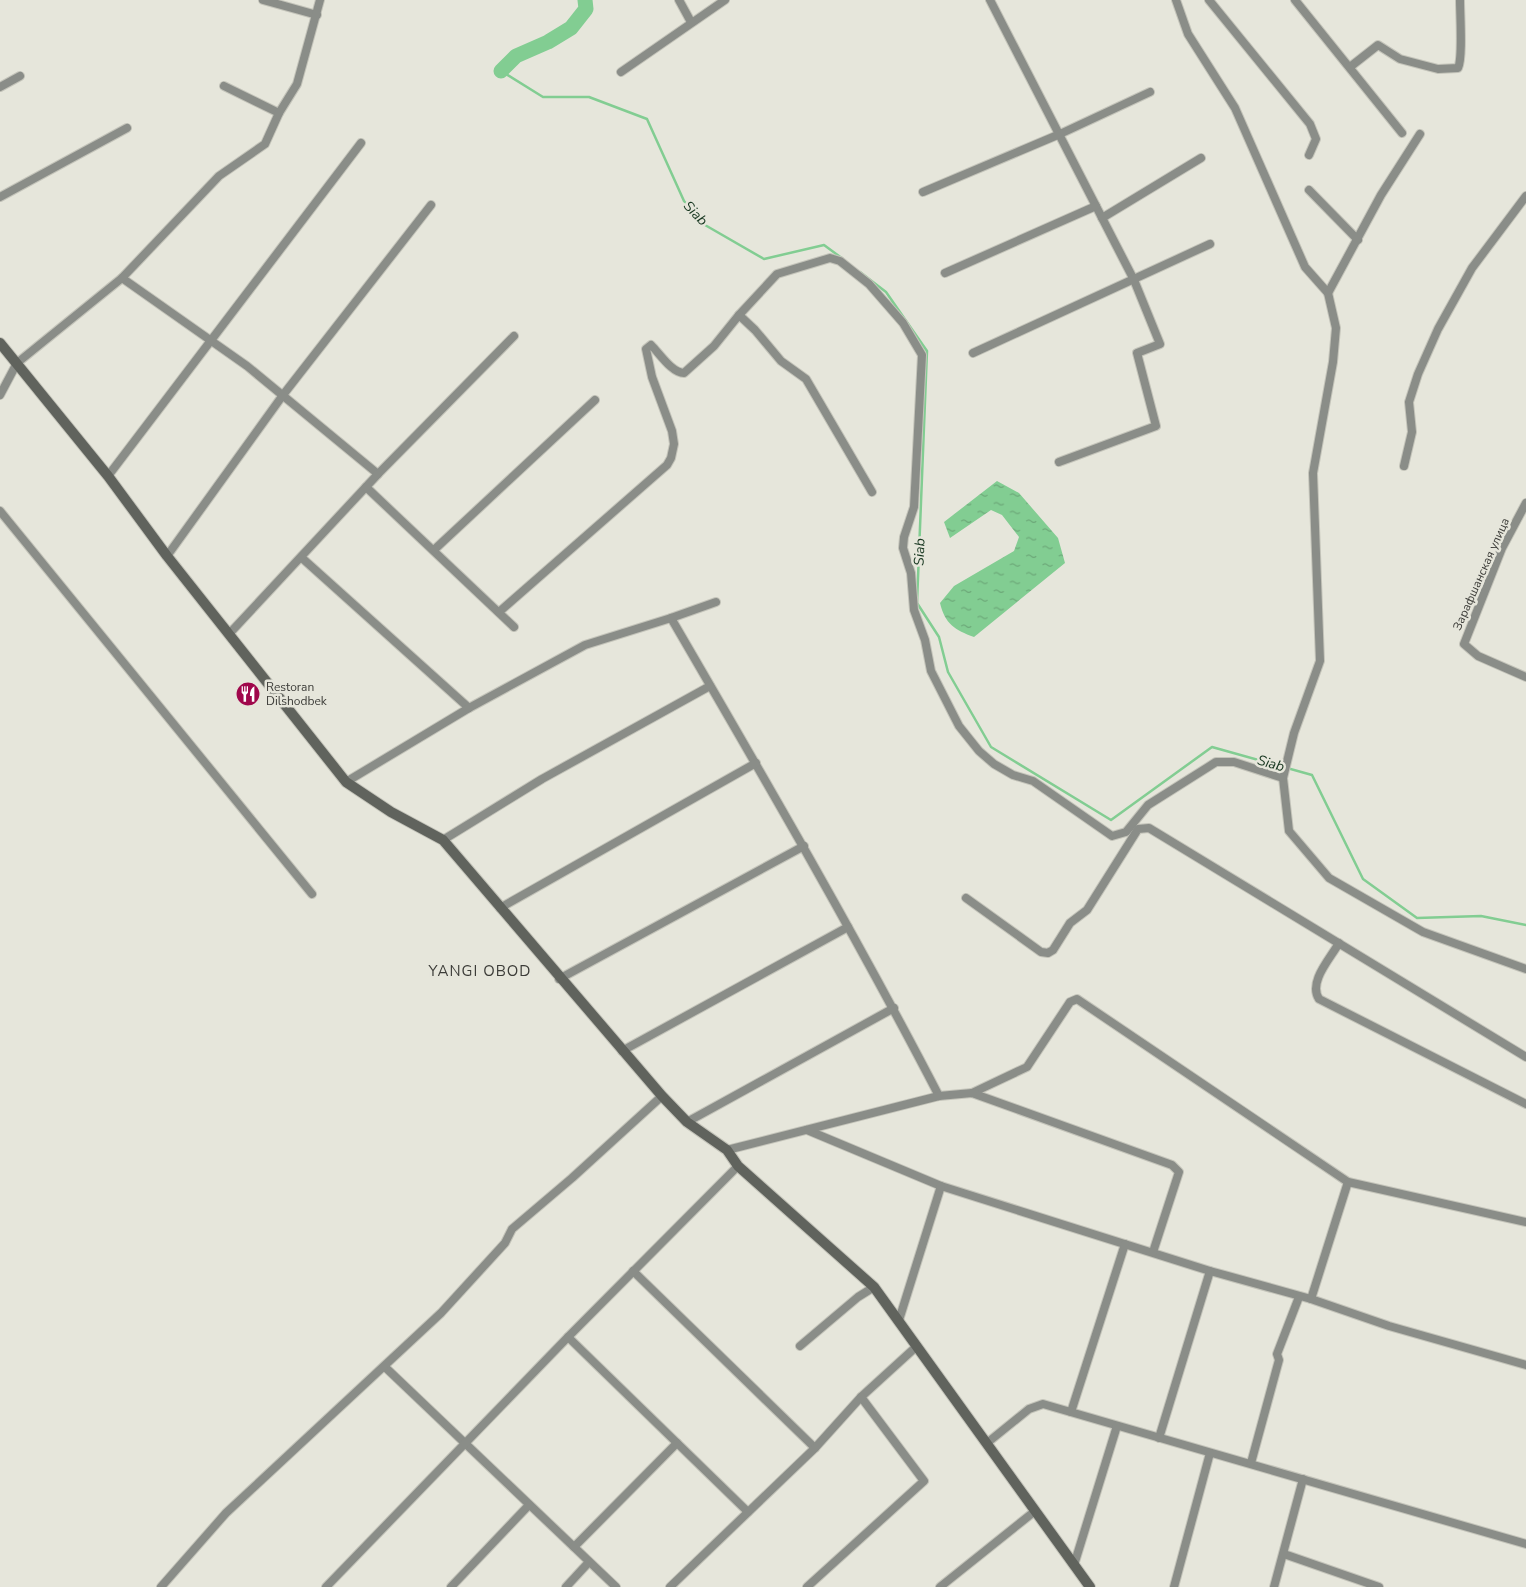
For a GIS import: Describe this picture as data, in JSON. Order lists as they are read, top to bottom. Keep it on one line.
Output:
{"streets":{"street":["Зарафшанская улица"]},"districts":["YANGI OBOD"],"water":["Siab"],"places":{"restaurant":["Restoran Dilshodbek"]}}
